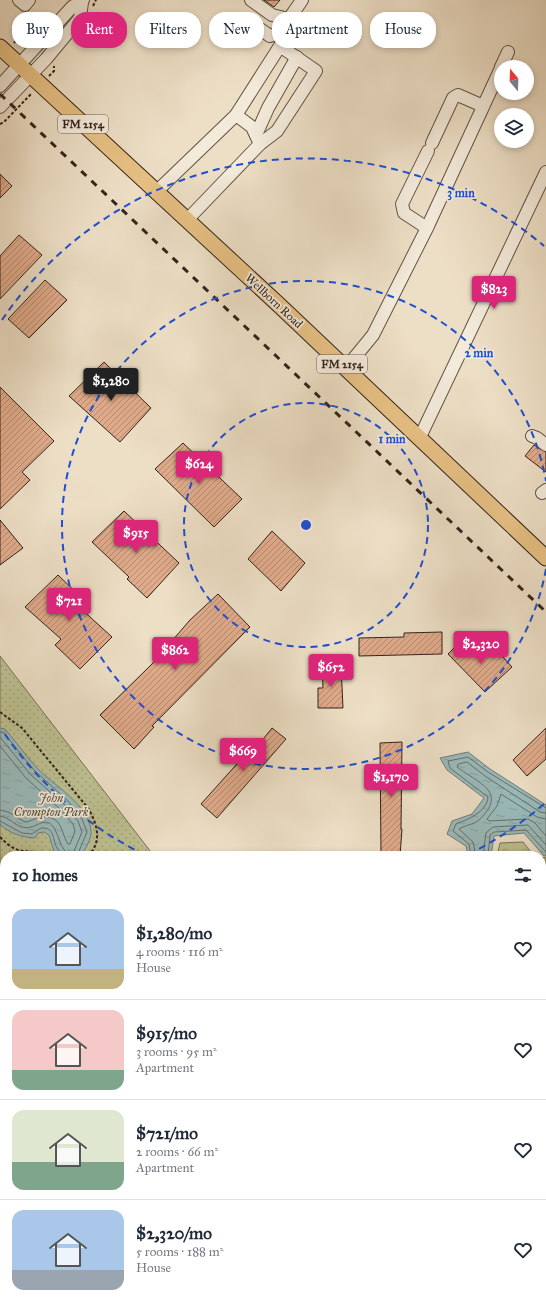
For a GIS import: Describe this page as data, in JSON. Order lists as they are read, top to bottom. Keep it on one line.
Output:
{"streets":{"main road":["FM 2154","Wellborn Road"]},"parks":["John Crompton Park"],"north":"top","page":{"chip":["Buy","Rent","Filters","New","Apartment","House"],"price":["$823","$1,280","$624","$915","$721","$2,320","$862","$652","$669","$1,170"],"heading":"10 homes","list":[{"name":"$1,280/mo","note":"4 rooms · 116 m² · House"},{"name":"$915/mo","note":"3 rooms · 95 m² · Apartment"},{"name":"$721/mo","note":"2 rooms · 66 m² · Apartment"},{"name":"$2,320/mo","note":"5 rooms · 188 m² · House"}]},"rings":["3 min","2 min","1 min"]}
